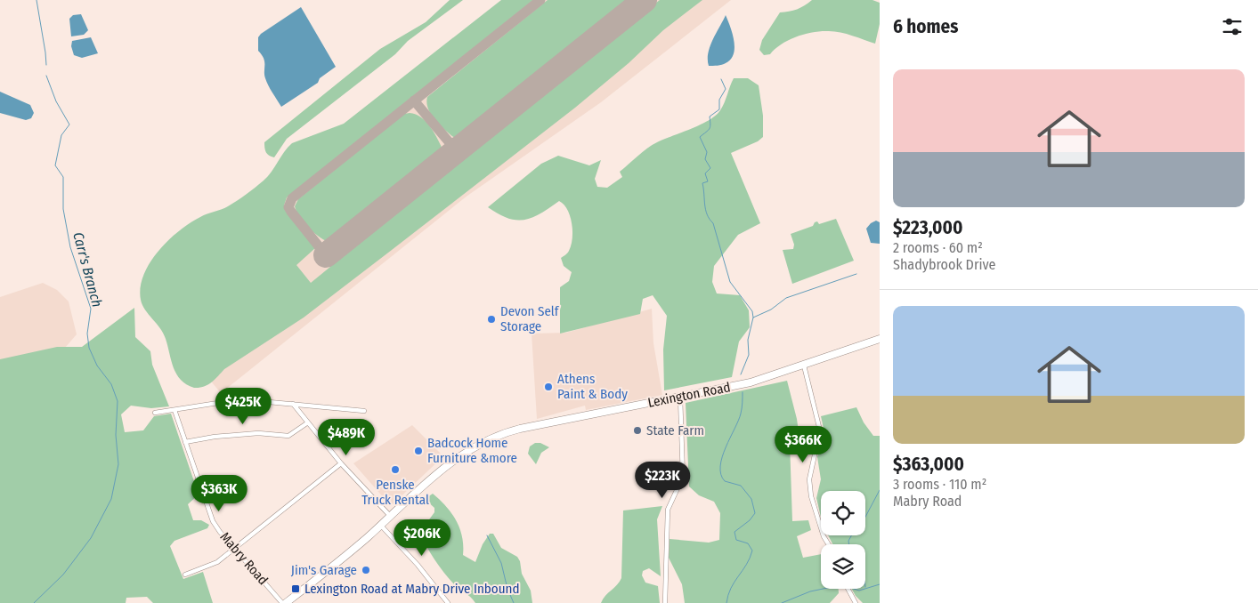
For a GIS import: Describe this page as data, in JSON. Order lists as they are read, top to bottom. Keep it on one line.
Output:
{"streets":{"highway":["Lexington Road"],"street":["Mabry Road"]},"water":["Carr's Branch"],"places":{"other":["Devon Self Storage","Athens Paint & Body","State Farm","Badcock Home Furniture &more","Penske Truck Rental","Jim's Garage"],"transit":["Lexington Road at Mabry Drive Inbound"]},"page":{"heading":"6 homes","list":[{"name":"$223,000","note":"2 rooms · 60 m² · Shadybrook Drive"},{"name":"$363,000","note":"3 rooms · 110 m² · Mabry Road"}],"price":["$425K","$489K","$366K","$223K","$363K","$206K"]}}
